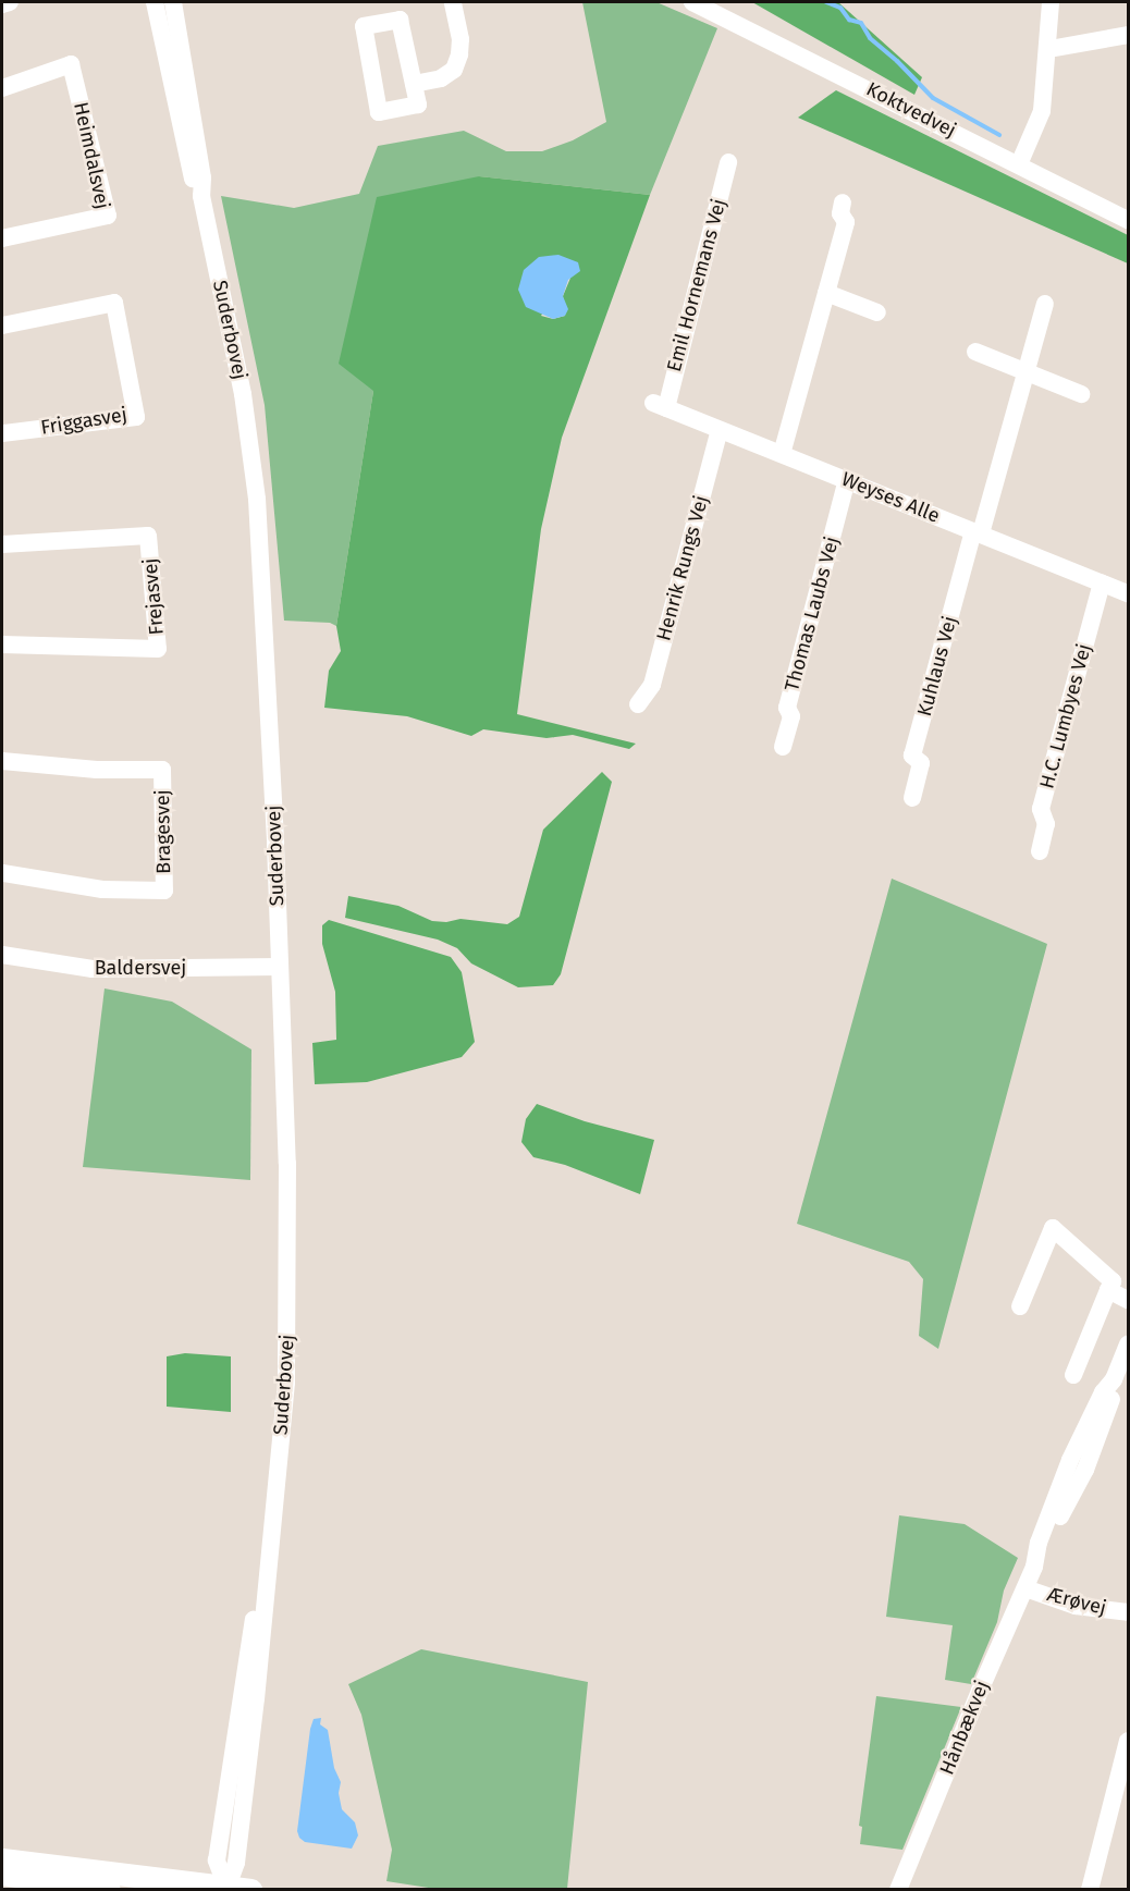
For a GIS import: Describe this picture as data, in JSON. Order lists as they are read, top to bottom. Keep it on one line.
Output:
{"streets":{"street":["Koktvedvej","Heimdalsvej","Emil Hornemans Vej","Suderbovej","Friggasvej","Weyses Alle","Henrik Rungs Vej","Frejasvej","Thomas Laubs Vej","Kuhlaus Vej","H.C. Lumbyes Vej","Bragesvej","Baldersvej","Ærøvej","Hånbækvej"]},"crossings":[["Emil Hornemans Vej","Weyses Alle"],["Suderbovej","Baldersvej"],["Weyses Alle","Henrik Rungs Vej"],["Weyses Alle","Thomas Laubs Vej"],["Weyses Alle","Kuhlaus Vej"],["Weyses Alle","H.C. Lumbyes Vej"],["Ærøvej","Hånbækvej"]]}
